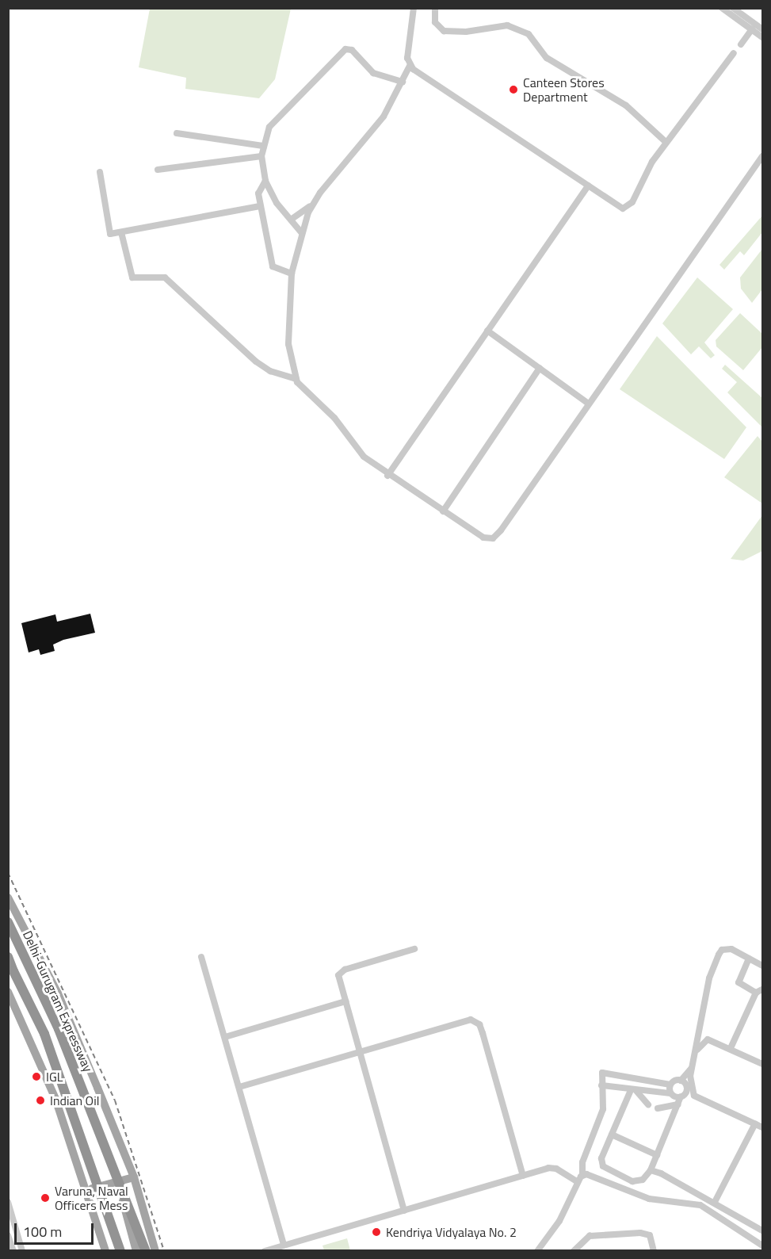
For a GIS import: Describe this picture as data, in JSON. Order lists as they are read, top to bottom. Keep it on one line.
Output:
{"streets":{"highway":["Delhi-Gurugram Expressway"]},"places":["Canteen Stores Department","IGL","Indian Oil","Varuna, Naval Officers Mess","Kendriya Vidyalaya No. 2"],"scale_bar":"100 m"}
